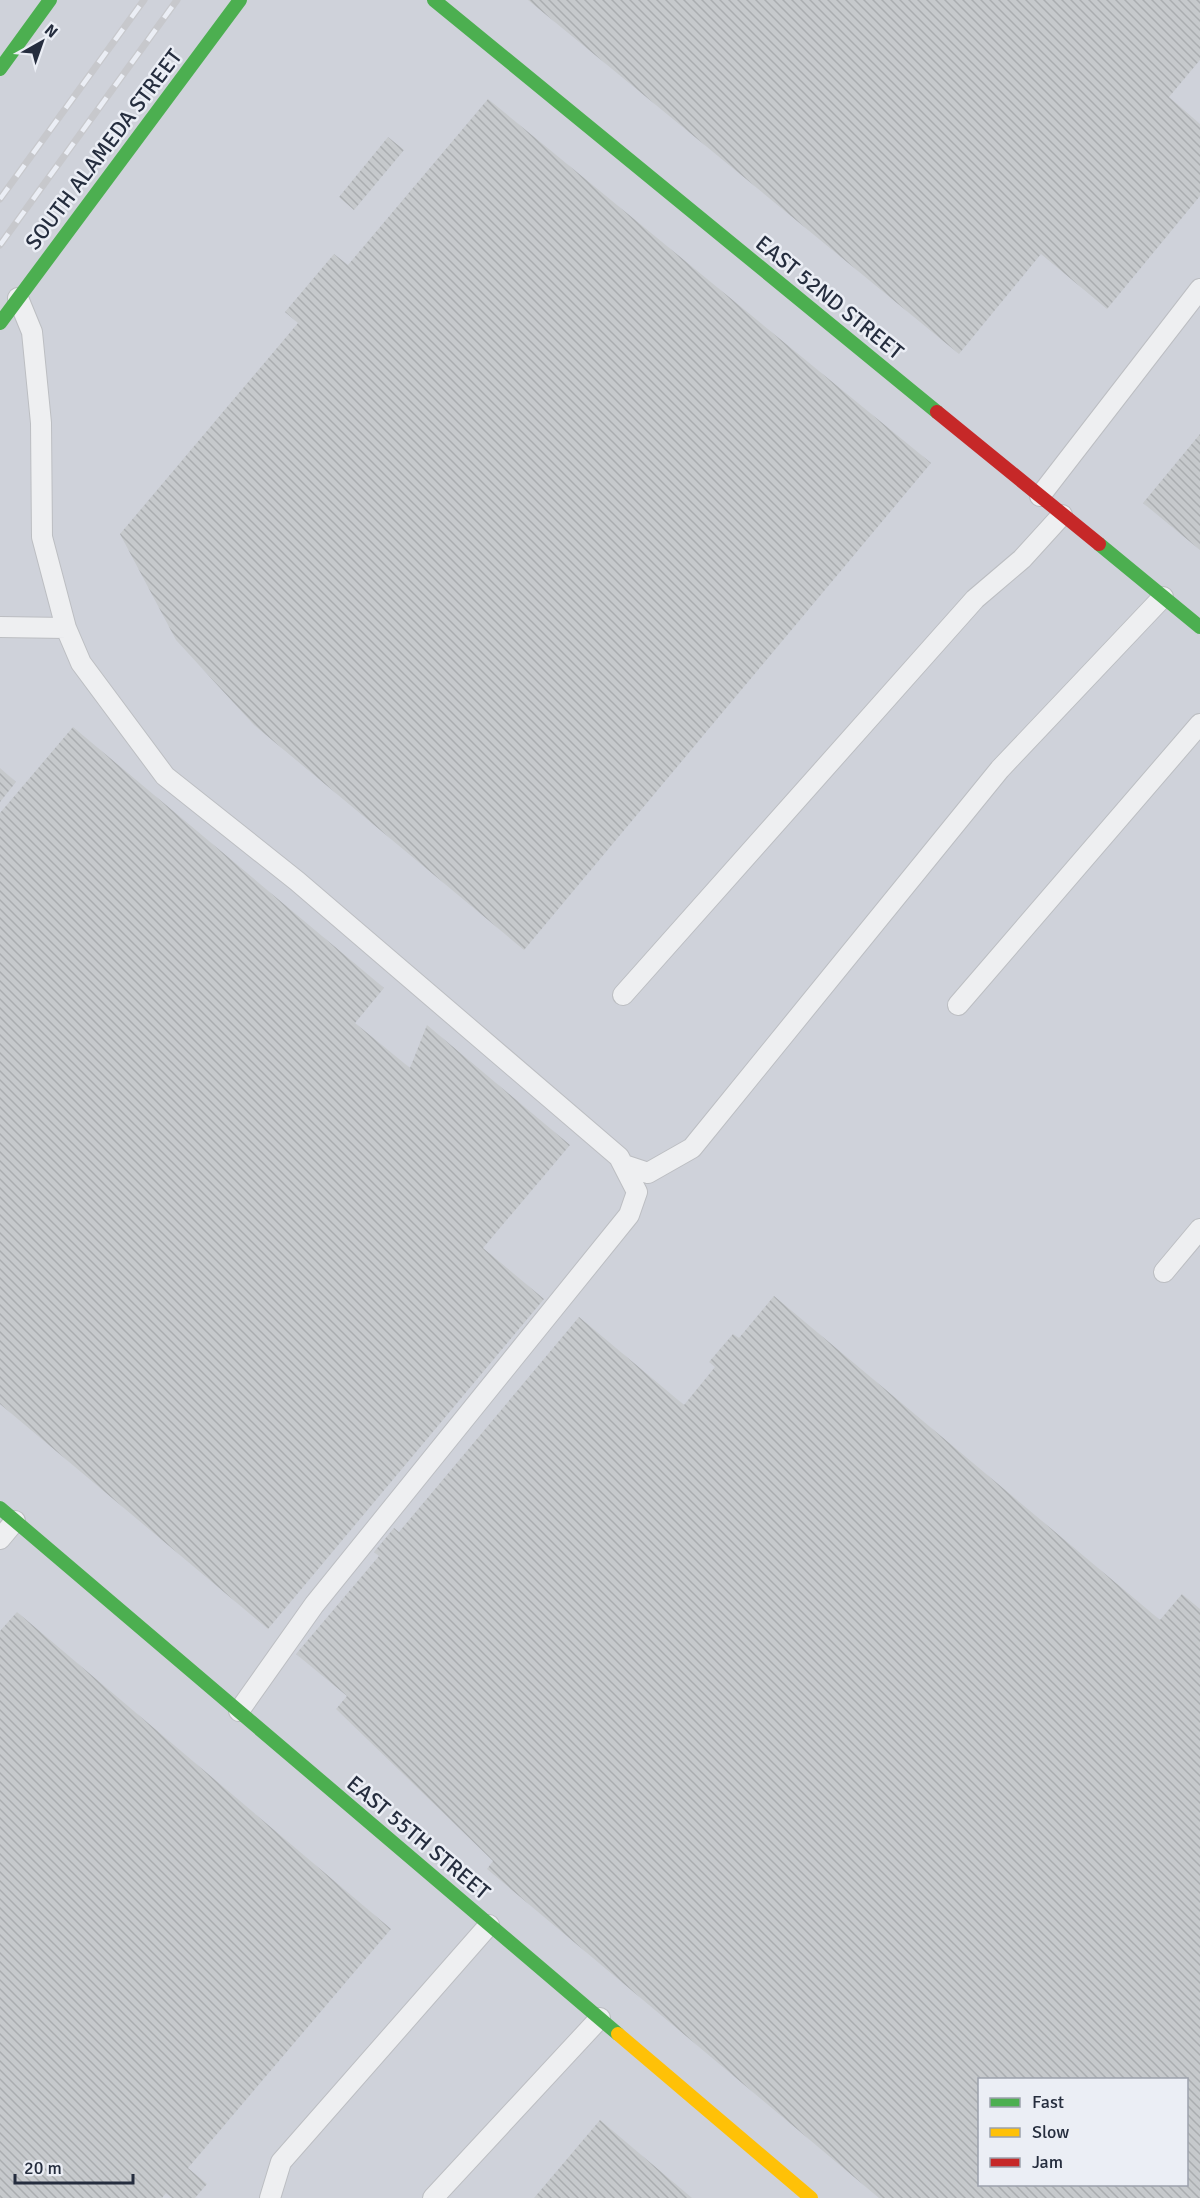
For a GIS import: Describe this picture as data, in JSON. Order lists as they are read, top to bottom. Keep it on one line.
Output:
{"streets":{"street":["SOUTH ALAMEDA STREET","EAST 52ND STREET","EAST 55TH STREET"]},"legend":["Fast","Slow","Jam"],"scale_bar":"20 m","north":"top right"}
